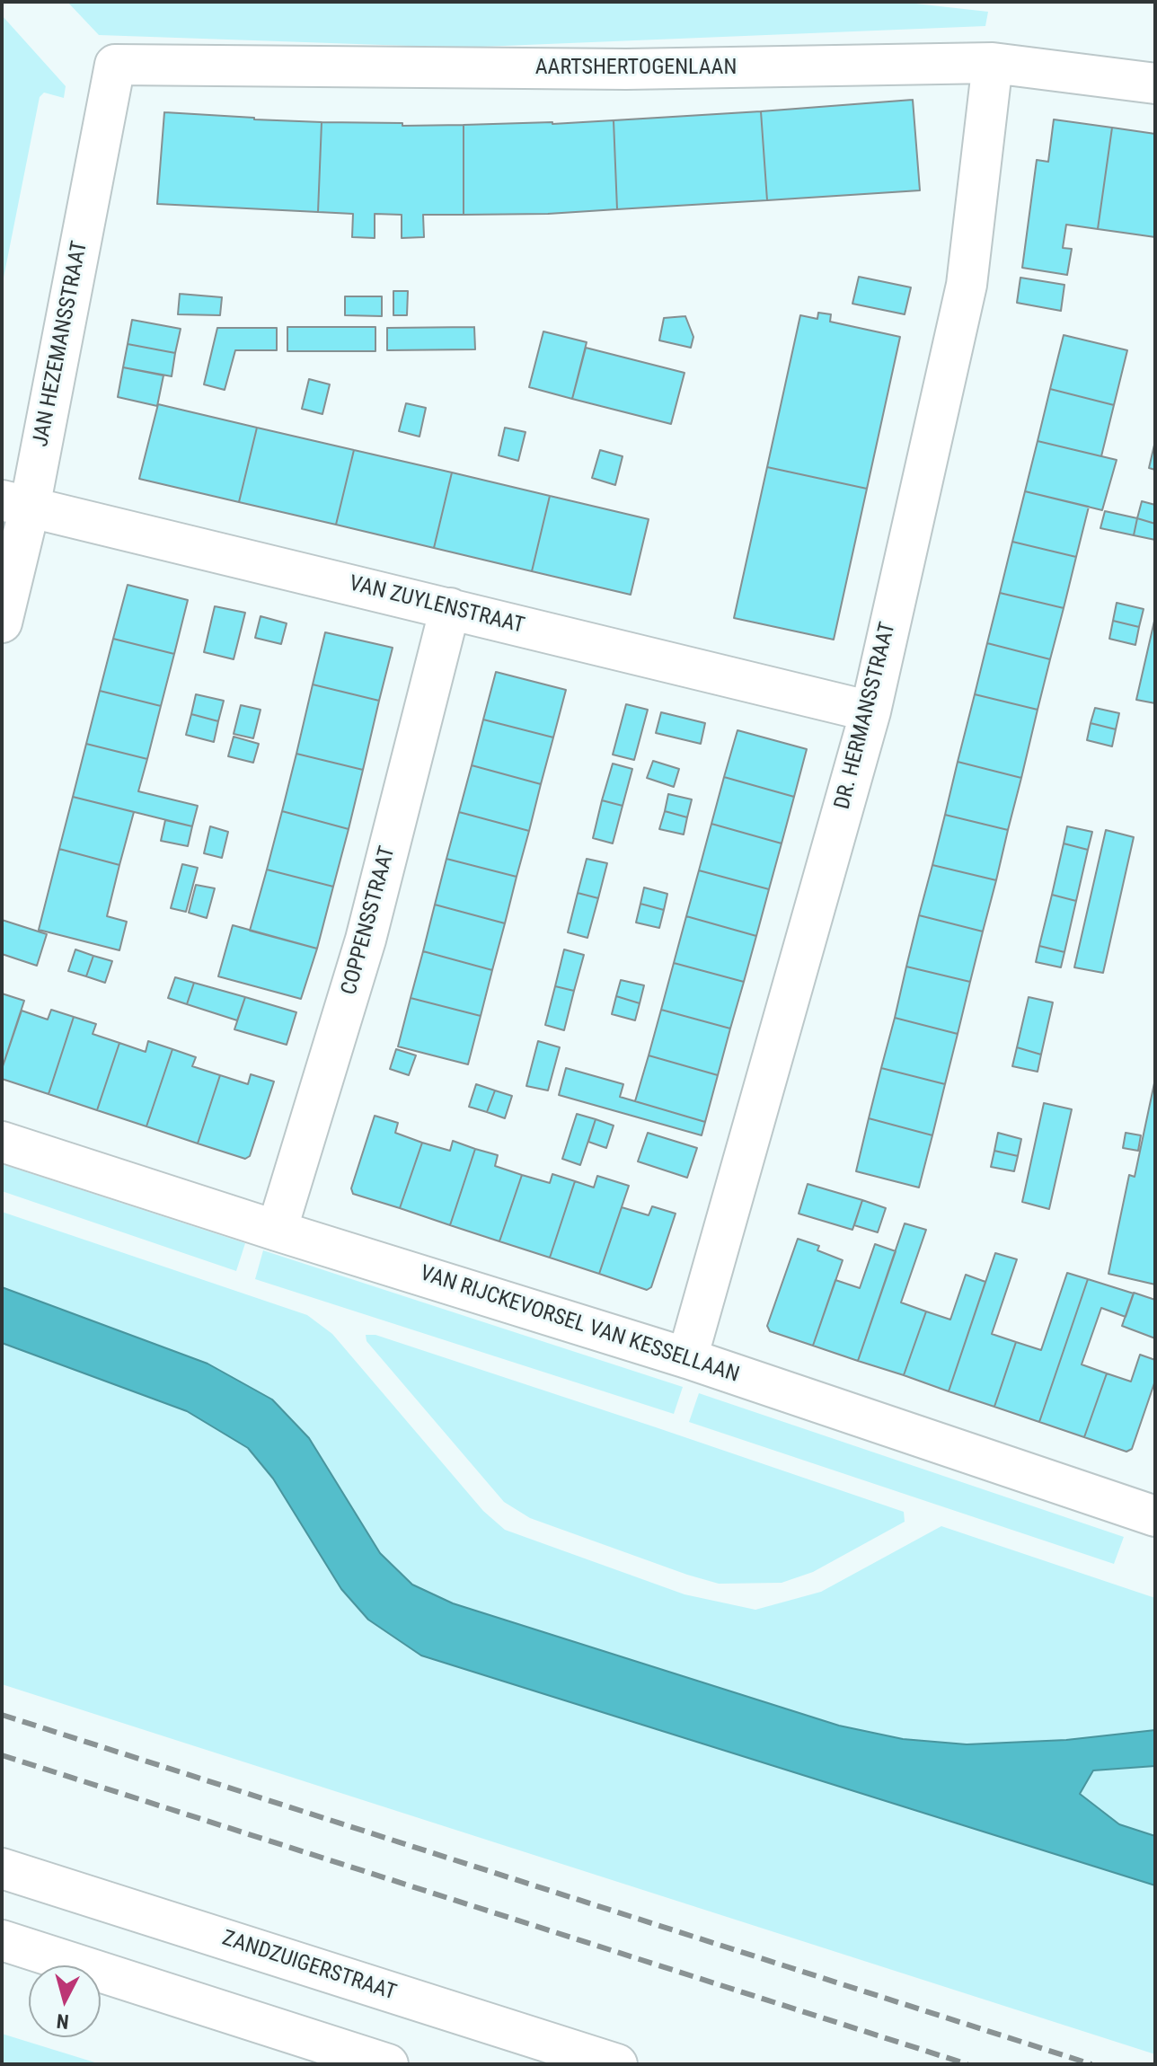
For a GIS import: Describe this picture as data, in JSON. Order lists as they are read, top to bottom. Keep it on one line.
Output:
{"streets":{"street":["AARTSHERTOGENLAAN","JAN HEZEMANSSTRAAT","VAN ZUYLENSTRAAT","DR. HERMANSSTRAAT","COPPENSSTRAAT","VAN RIJCKEVORSEL VAN KESSELLAAN","ZANDZUIGERSTRAAT"]},"crossings":[["AARTSHERTOGENLAAN","JAN HEZEMANSSTRAAT"],["AARTSHERTOGENLAAN","DR. HERMANSSTRAAT"],["JAN HEZEMANSSTRAAT","VAN ZUYLENSTRAAT"],["VAN ZUYLENSTRAAT","DR. HERMANSSTRAAT"],["VAN ZUYLENSTRAAT","COPPENSSTRAAT"],["DR. HERMANSSTRAAT","VAN RIJCKEVORSEL VAN KESSELLAAN"],["COPPENSSTRAAT","VAN RIJCKEVORSEL VAN KESSELLAAN"]],"north":"bottom"}
